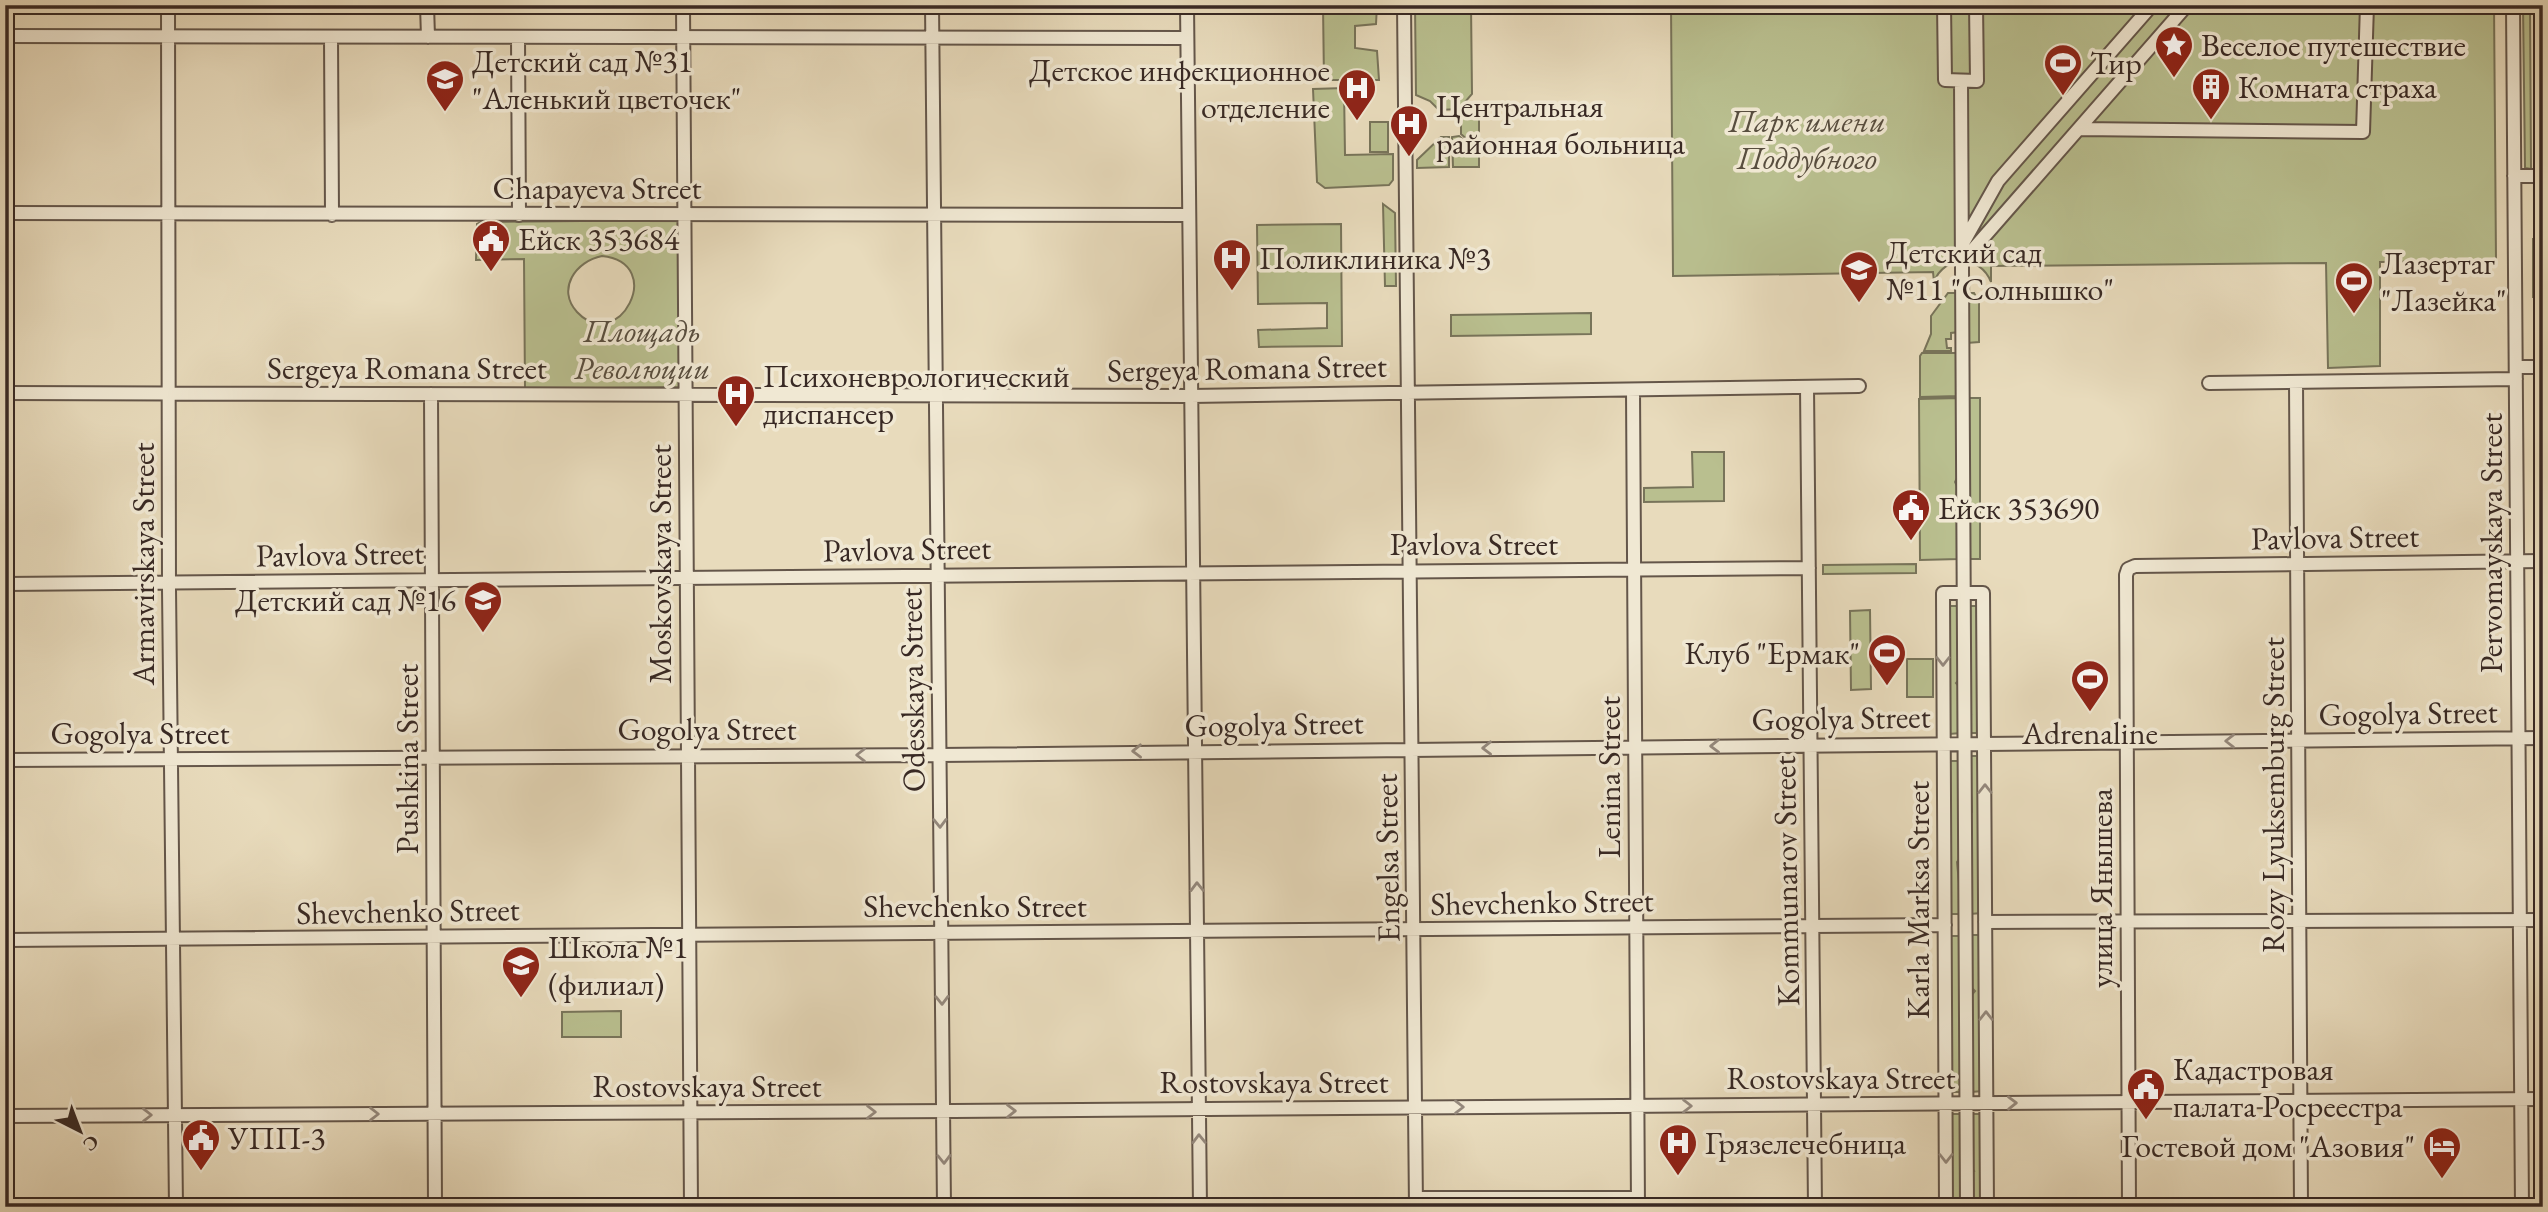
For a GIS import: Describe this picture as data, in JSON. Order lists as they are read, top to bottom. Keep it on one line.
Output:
{"streets":{"street":["Chapayeva Street","Sergeya Romana Street","Pavlova Street","Pervomayskaya Street","Armavirskaya Street","Moskovskaya Street","Odesskaya Street","Gogolya Street","Pushkina Street","Lenina Street","Rozy Lyuksemburg Street","Engelsa Street","Kommunarov Street","улица Янышева","Karla Marksa Street","Shevchenko Street","Rostovskaya Street"]},"crossings":[["Chapayeva Street","Armavirskaya Street"],["Chapayeva Street","Moskovskaya Street"],["Chapayeva Street","Odesskaya Street"],["Sergeya Romana Street","Armavirskaya Street"],["Sergeya Romana Street","Moskovskaya Street"],["Sergeya Romana Street","Odesskaya Street"],["Sergeya Romana Street","Pushkina Street"],["Sergeya Romana Street","Lenina Street"],["Sergeya Romana Street","Engelsa Street"],["Sergeya Romana Street","Kommunarov Street"],["Pavlova Street","Pervomayskaya Street"],["Pavlova Street","Armavirskaya Street"],["Pavlova Street","Moskovskaya Street"],["Pavlova Street","Odesskaya Street"],["Pavlova Street","Pushkina Street"],["Pavlova Street","Lenina Street"],["Pavlova Street","Rozy Lyuksemburg Street"],["Pavlova Street","Engelsa Street"],["Pavlova Street","Kommunarov Street"],["Pavlova Street","улица Янышева"],["Pervomayskaya Street","Gogolya Street"],["Pervomayskaya Street","Rostovskaya Street"],["Armavirskaya Street","Gogolya Street"],["Armavirskaya Street","Shevchenko Street"],["Armavirskaya Street","Rostovskaya Street"],["Moskovskaya Street","Gogolya Street"],["Moskovskaya Street","Shevchenko Street"],["Moskovskaya Street","Rostovskaya Street"],["Odesskaya Street","Gogolya Street"],["Odesskaya Street","Shevchenko Street"],["Odesskaya Street","Rostovskaya Street"],["Gogolya Street","Pushkina Street"],["Gogolya Street","Lenina Street"],["Gogolya Street","Rozy Lyuksemburg Street"],["Gogolya Street","Engelsa Street"],["Gogolya Street","Kommunarov Street"],["Gogolya Street","улица Янышева"],["Gogolya Street","Karla Marksa Street"],["Pushkina Street","Shevchenko Street"],["Pushkina Street","Rostovskaya Street"],["Lenina Street","Shevchenko Street"],["Lenina Street","Rostovskaya Street"],["Rozy Lyuksemburg Street","Rostovskaya Street"],["Engelsa Street","Shevchenko Street"],["Engelsa Street","Rostovskaya Street"],["Kommunarov Street","Shevchenko Street"],["Kommunarov Street","Rostovskaya Street"],["улица Янышева","Rostovskaya Street"],["Karla Marksa Street","Shevchenko Street"],["Karla Marksa Street","Rostovskaya Street"]],"one_way":["Odesskaya Street","Gogolya Street","Rostovskaya Street"],"parks":["Парк имени Поддубного","Площадь Революции"],"places":{"place":["Веселое путешествие"],"sports":["Тир","Лазертаг \"Лазейка\"","Клуб \"Ермак\"","Аdrenaline"],"school or university":["Детский сад №31 \"Аленький цветочек\"","Детский сад №11 \"Солнышко\"","Детский сад №16","Школа №1 (филиал)"],"building":["Комната страха"],"hospital":["Детское инфекционное отделение","Центральная районная больница","Поликлиника №3","Психоневрологический диспансер","Грязелечебница"],"public building":["Ейск 353684","Ейск 353690","Кадастровая палата Росреестра","УПП-3"],"hotel":["Гостевой дом \"Азовия\""]},"north":"bottom right"}
